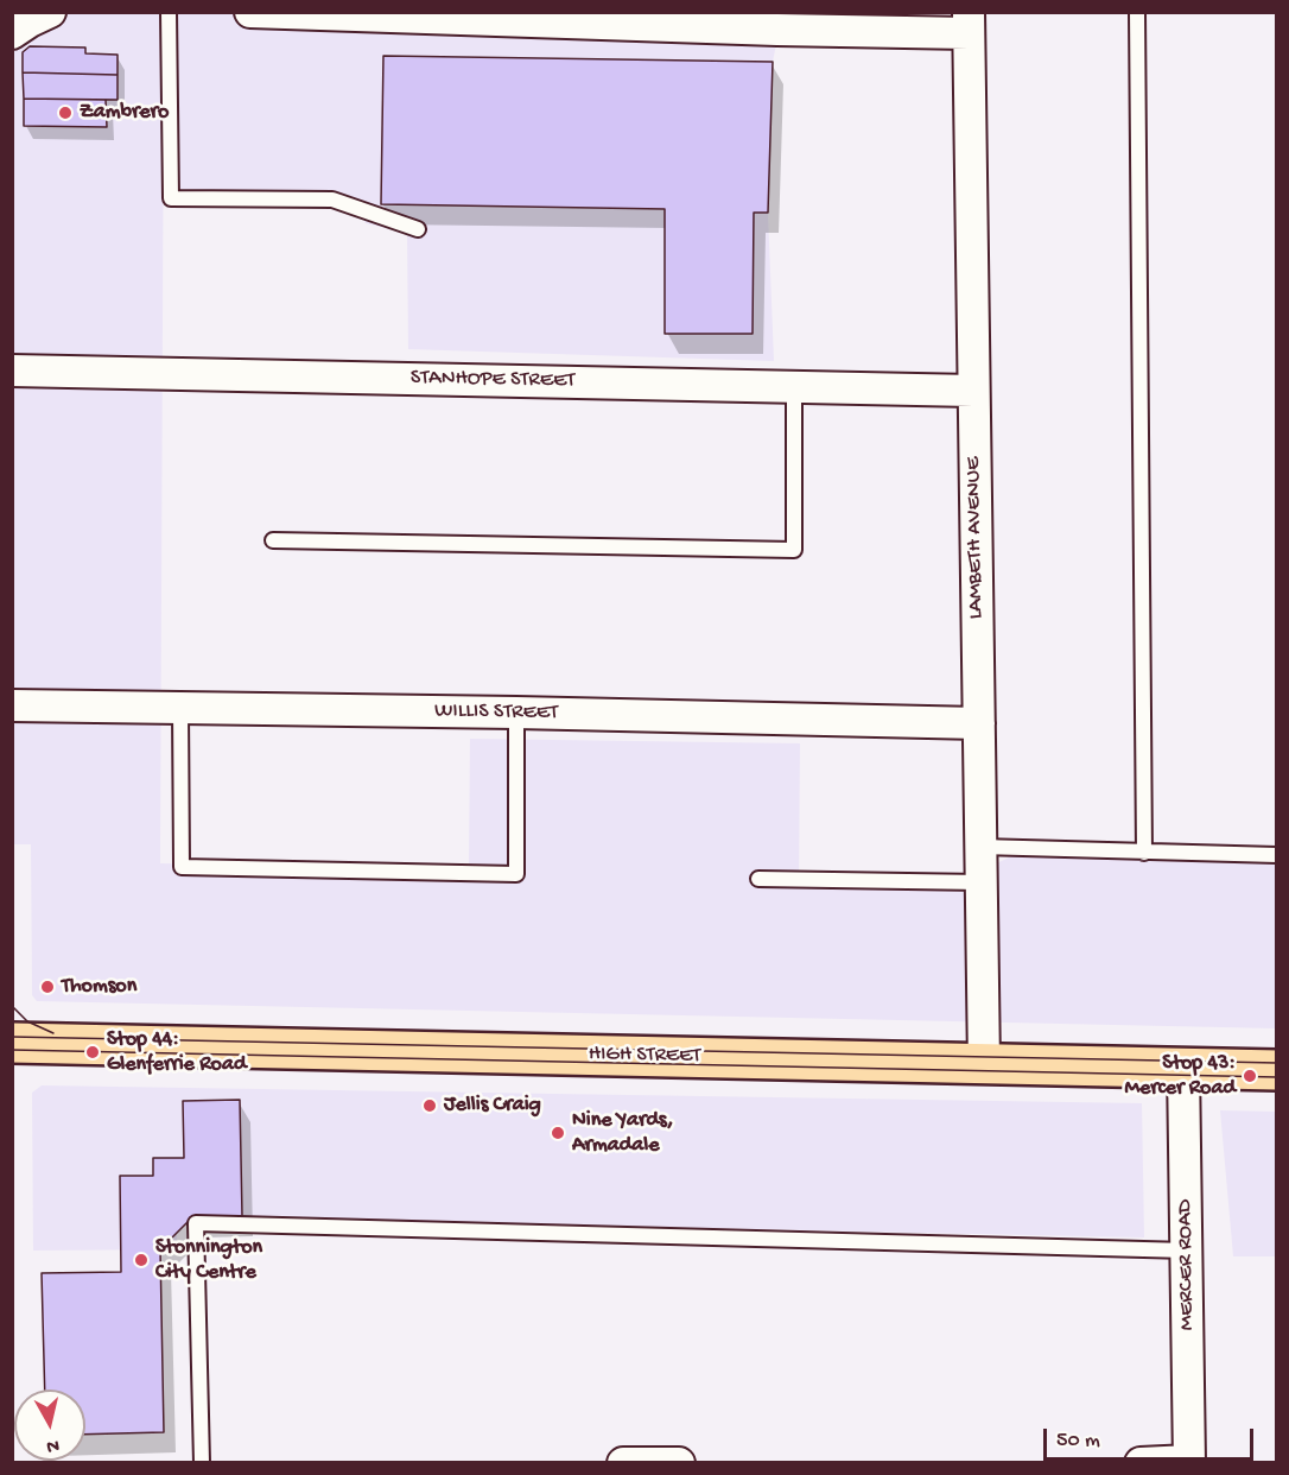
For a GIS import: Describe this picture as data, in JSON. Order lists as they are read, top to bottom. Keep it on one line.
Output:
{"streets":{"main road":["HIGH STREET"],"street":["STANHOPE STREET","LAMBETH AVENUE","WILLIS STREET","MERCER ROAD"]},"crossings":[["STANHOPE STREET","LAMBETH AVENUE"],["LAMBETH AVENUE","WILLIS STREET"],["LAMBETH AVENUE","HIGH STREET"],["HIGH STREET","MERCER ROAD"]],"places":["Zambrero","Thomson","Stop 44: Glenferrie Road","Stop 43: Mercer Road","Jellis Craig","Nine Yards, Armadale","Stonnington City Centre"],"scale_bar":"50 m","north":"bottom"}
